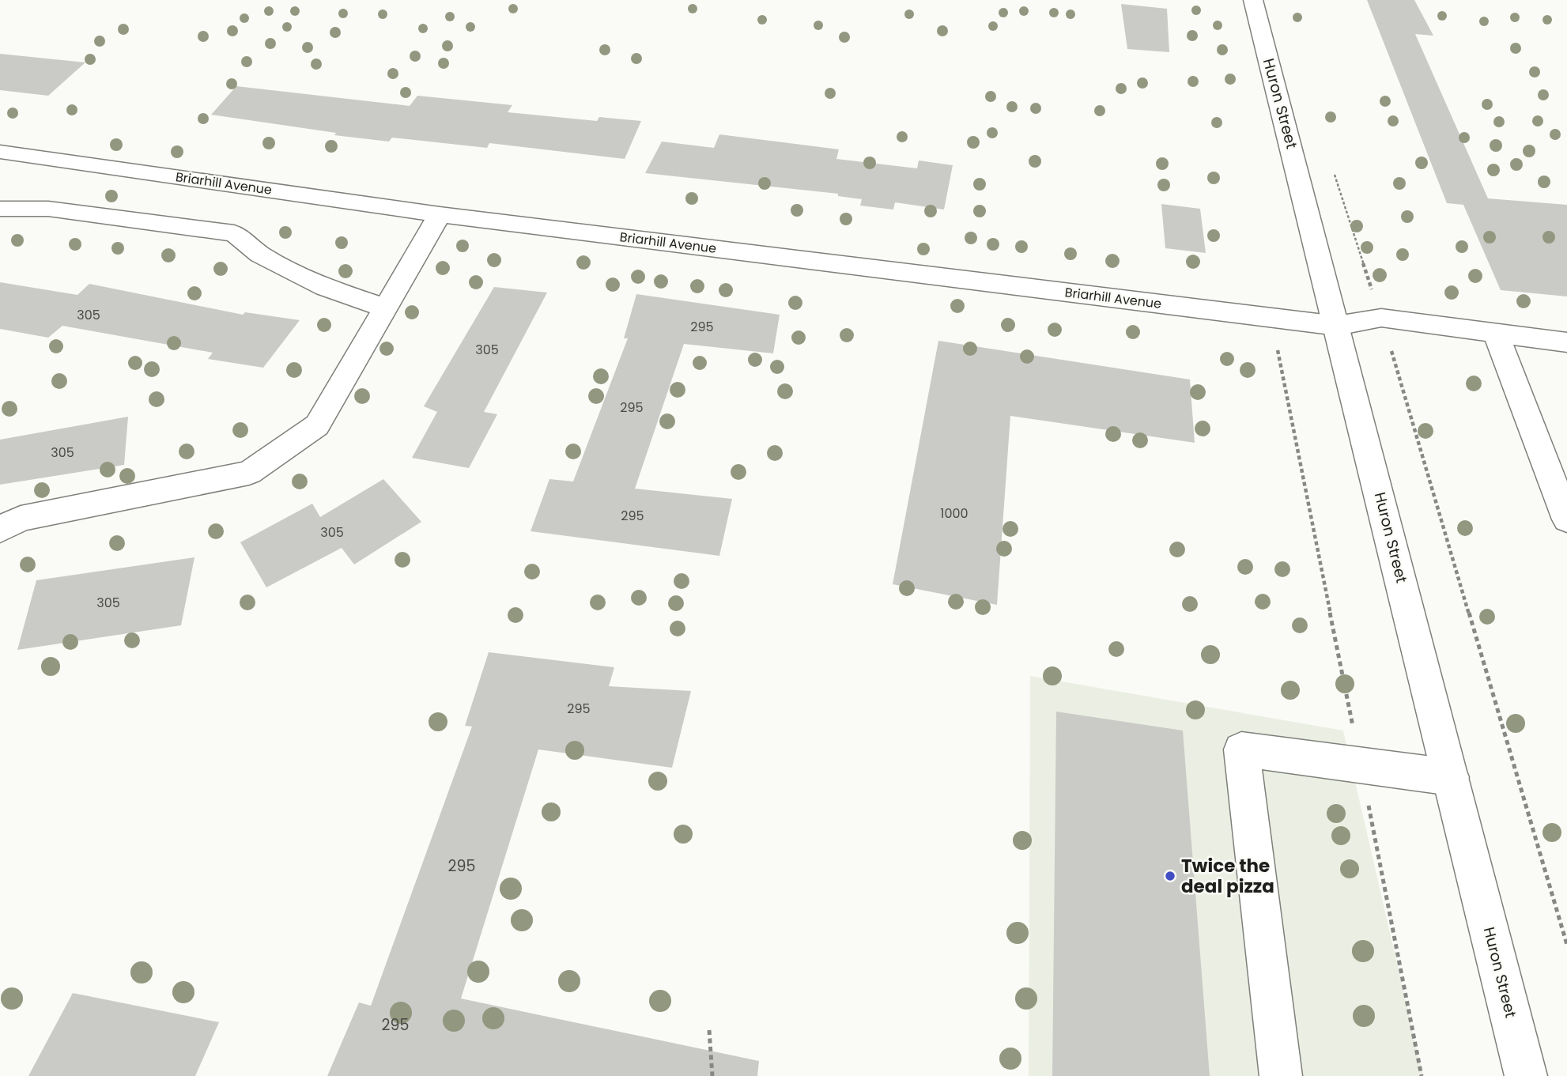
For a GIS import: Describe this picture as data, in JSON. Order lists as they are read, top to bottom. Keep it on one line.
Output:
{"streets":{"street":["Huron Street","Briarhill Avenue"]},"crossings":[["Huron Street","Briarhill Avenue"]],"places":["Twice the deal pizza"],"house_numbers":["305","295","305","295","305","1000","295","305","305","295","295","295"]}
